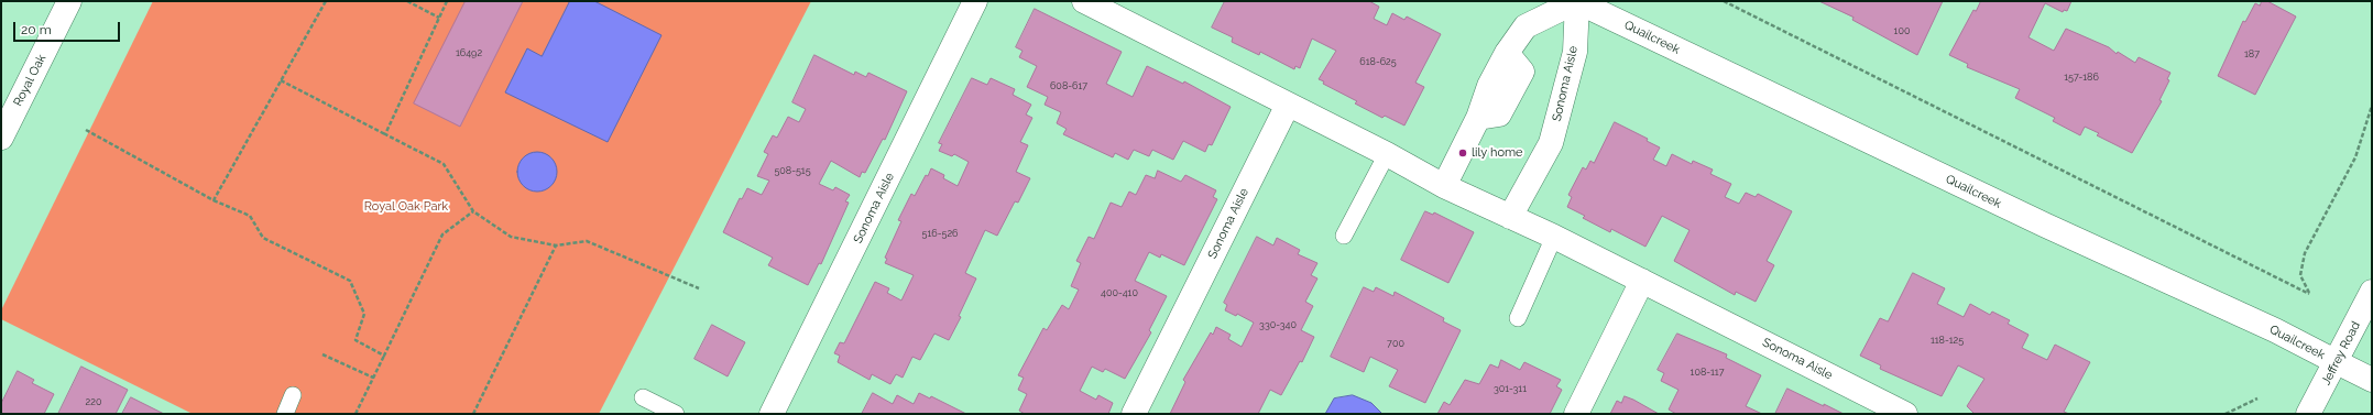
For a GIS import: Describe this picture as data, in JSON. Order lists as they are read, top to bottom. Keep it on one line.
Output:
{"streets":{"street":["Quailcreek","Royal Oak","Sonoma Aisle","Jeffrey Road"]},"crossings":[["Quailcreek","Sonoma Aisle"],["Quailcreek","Jeffrey Road"]],"parks":["Royal Oak Park"],"places":["lily home"],"house_numbers":["100","16492","187","618-625","157-186","608-617","508-515","516-526","400-410","330-340","118-125","700","108-117","301-311","220"],"scale_bar":"20 m"}
